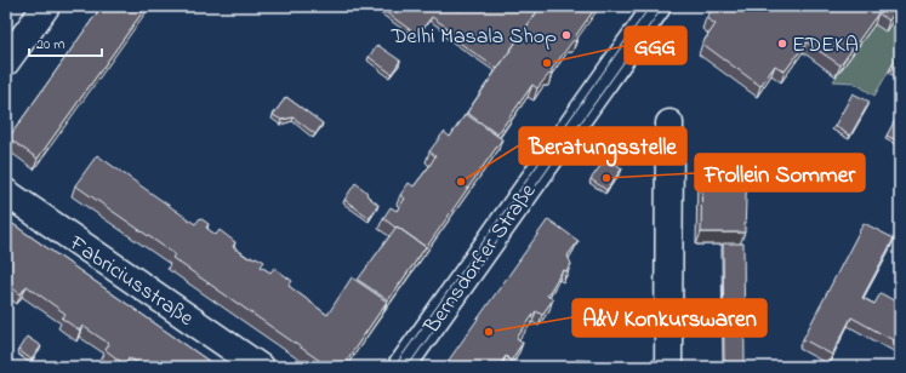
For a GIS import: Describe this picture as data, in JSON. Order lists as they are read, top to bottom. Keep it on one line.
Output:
{"streets":{"street":["Bernsdorfer Straße","Fabriciusstraße"]},"places":["Delhi Masala Shop","EDEKA","GGG","Frollein Sommer","Beratungsstelle","A&V Konkurswaren"],"scale_bar":"20 m"}
